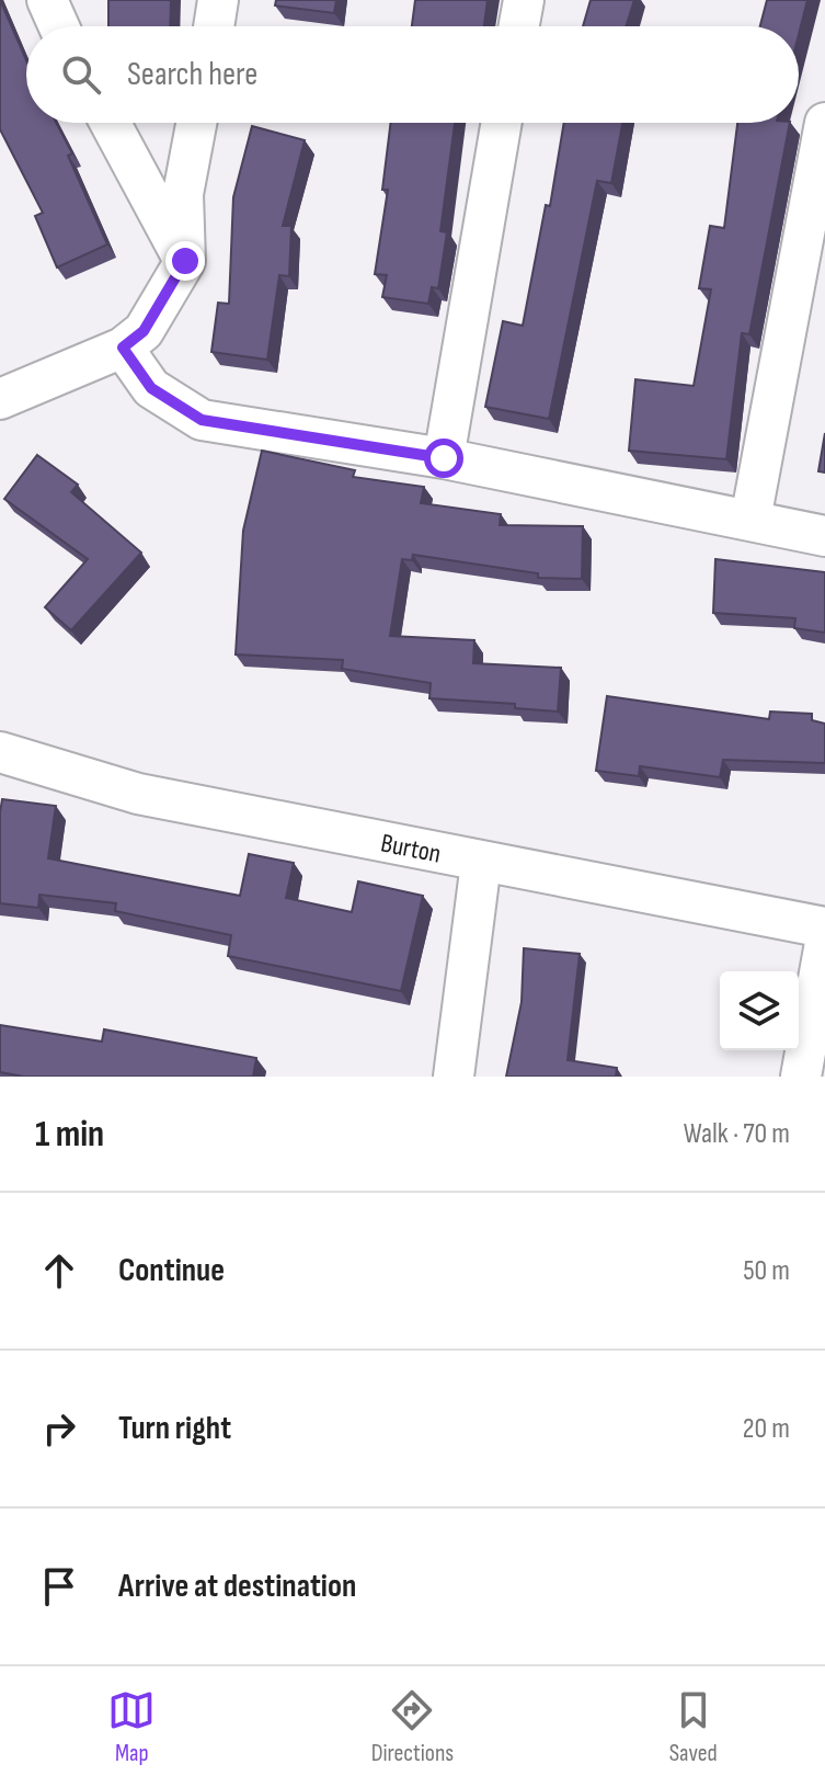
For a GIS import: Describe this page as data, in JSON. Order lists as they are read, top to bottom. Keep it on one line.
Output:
{"streets":{"street":["Burton"]},"page":{"search":"Search here","heading":["1 min","Walk · 70 m"],"list":[["Continue","50 m"],["Turn right","20 m"],"Arrive at destination"],"nav":["Map","Directions","Saved"]}}
